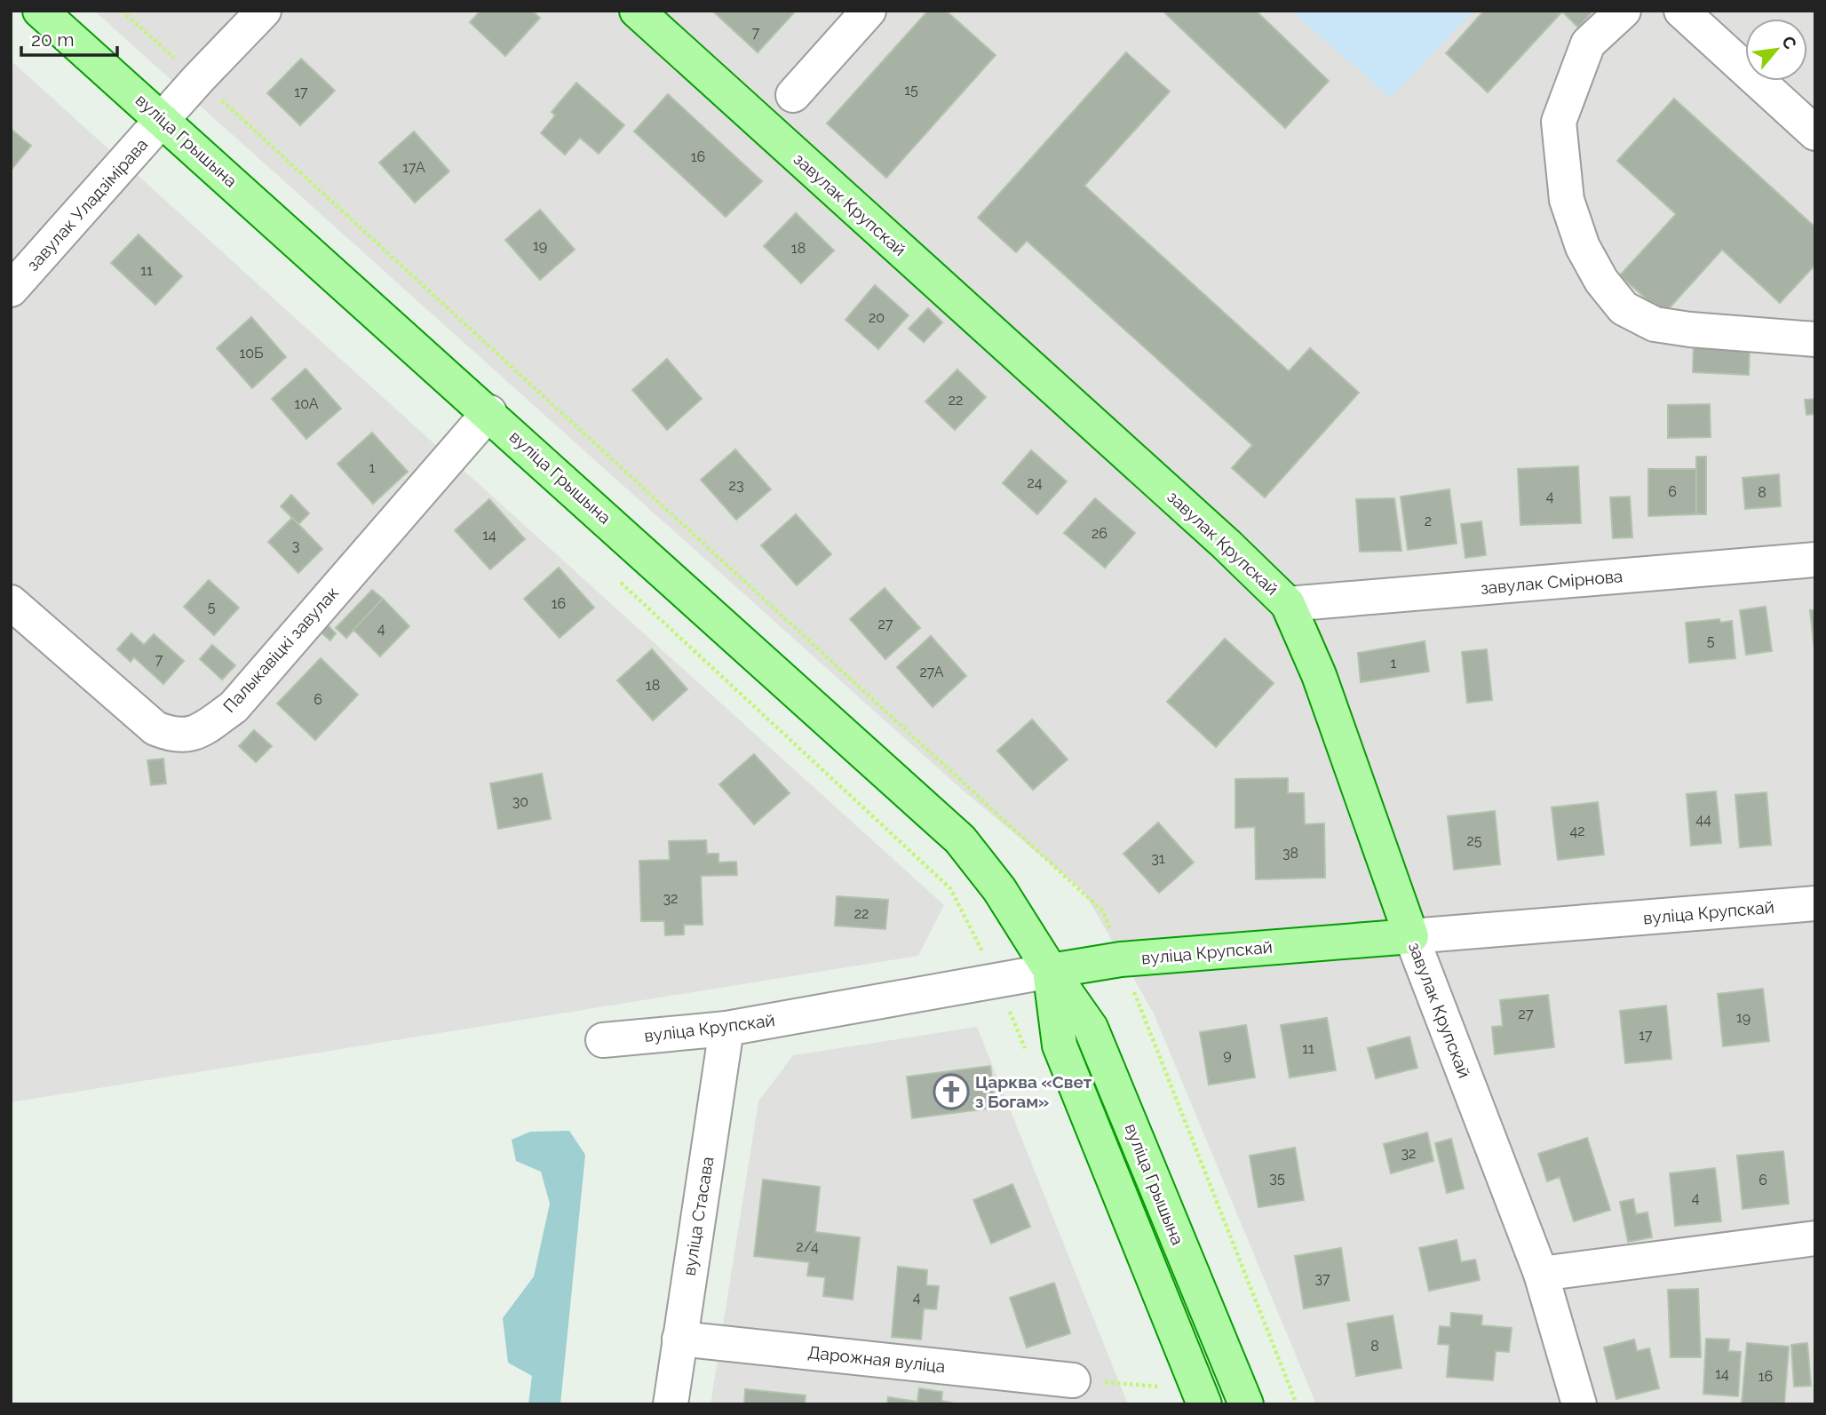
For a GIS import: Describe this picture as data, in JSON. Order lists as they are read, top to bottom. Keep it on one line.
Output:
{"streets":{"main road":["вуліца Грышына","завулак Крупскай","вуліца Крупскай"],"street":["завулак Уладзімірава","завулак Смірнова","Палыкавіцкі завулак","вуліца Стасава","Дарожная вуліца"]},"crossings":[["вуліца Грышына","завулак Уладзімірава"],["вуліца Грышына","Палыкавіцкі завулак"],["вуліца Грышына","вуліца Крупскай"],["завулак Крупскай","завулак Смірнова"],["завулак Крупскай","вуліца Крупскай"],["вуліца Крупскай","вуліца Стасава"],["вуліца Стасава","Дарожная вуліца"]],"places":{"church":["Царква «Свет з Богам»"]},"house_numbers":["7","15","17","16","17А","19","18","11","20","10Б","22","10А","1","24","23","6","8","4","2","26","14","3","16","5","27","4","5","7","1","27А","18","6","30","44","42","25","38","31","32","22","27","19","17","11","9","32","35","6","4","2/4","37","4","8","14","16"],"scale_bar":"20 m","north":"top right"}
